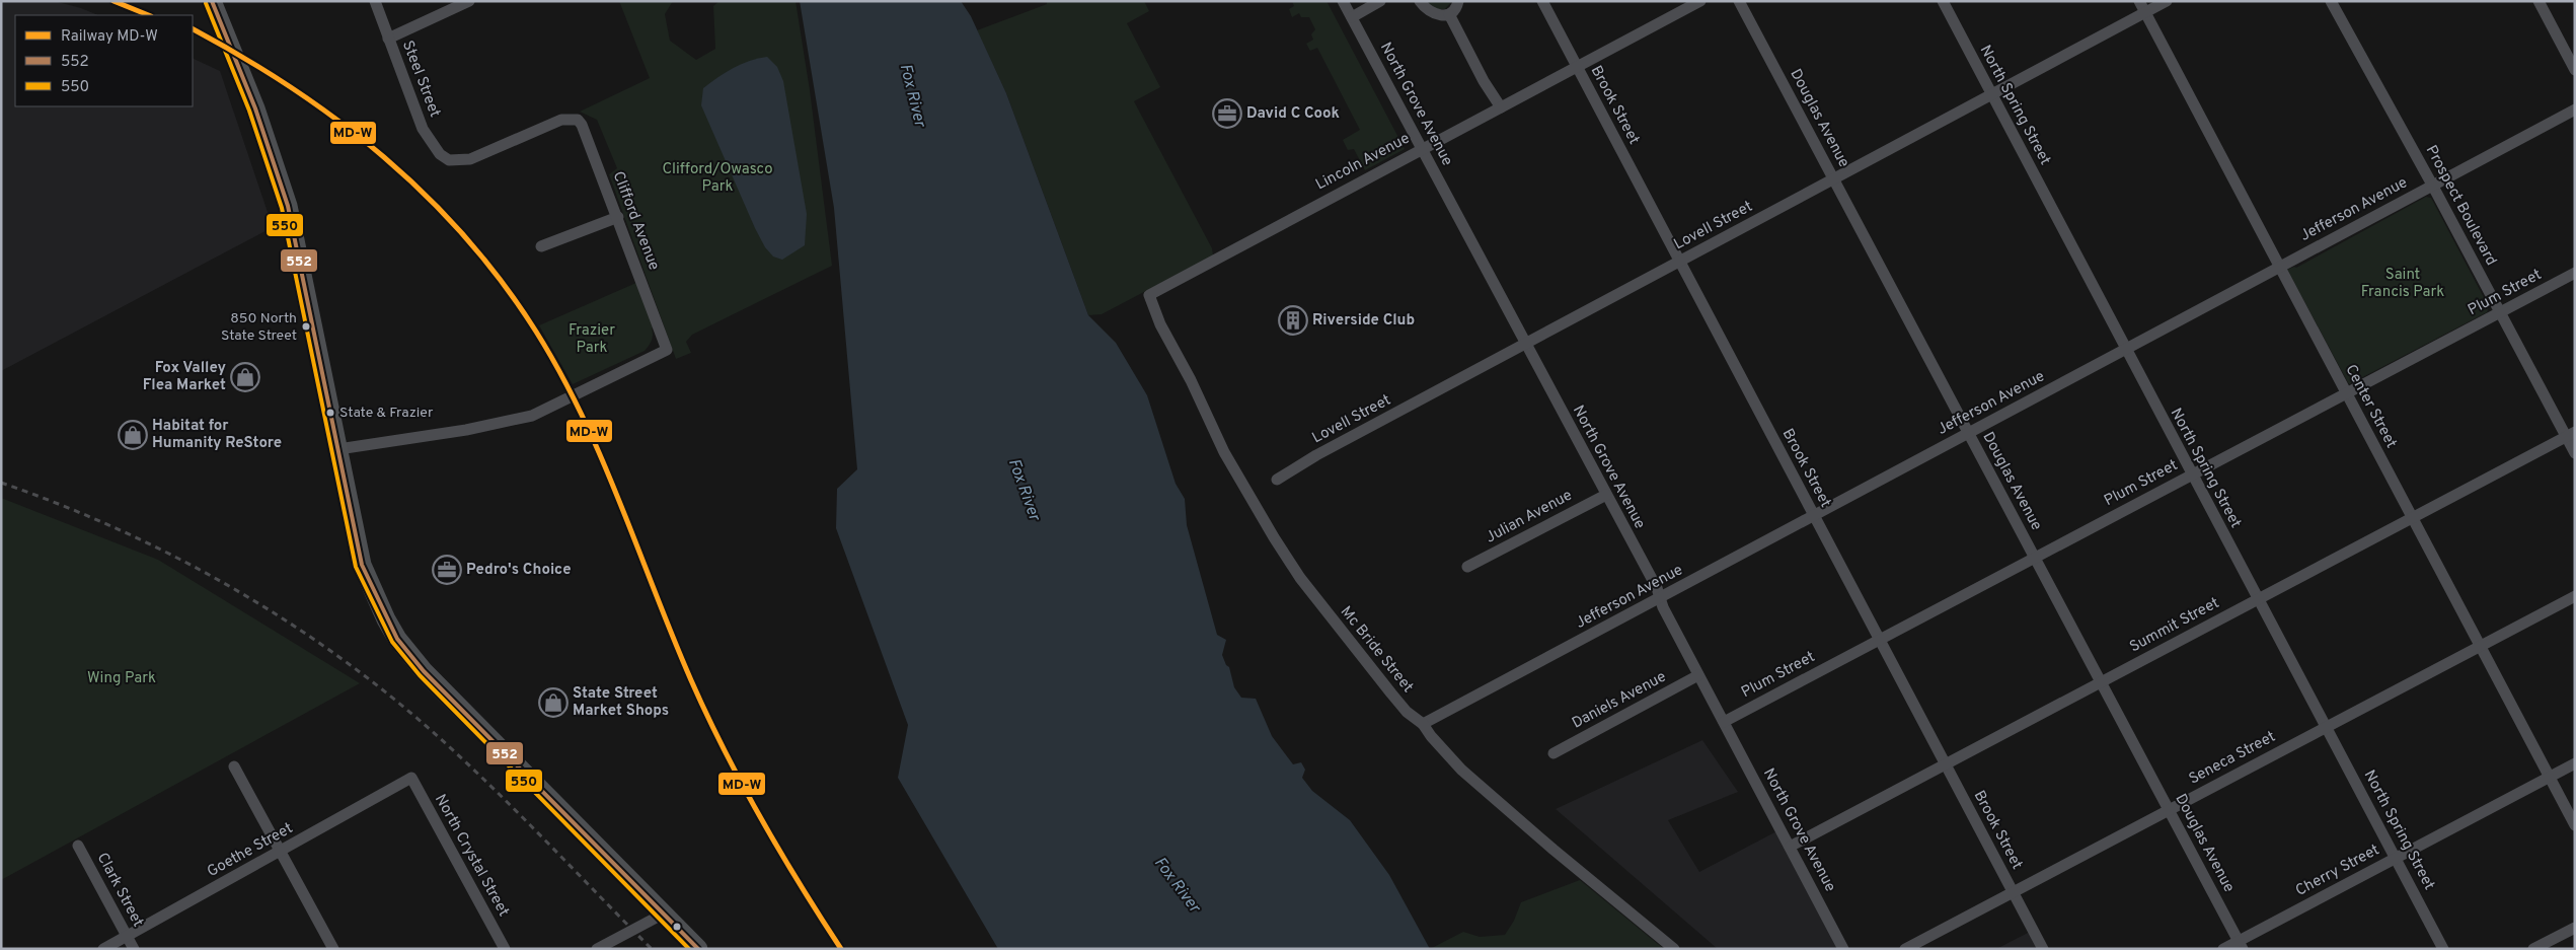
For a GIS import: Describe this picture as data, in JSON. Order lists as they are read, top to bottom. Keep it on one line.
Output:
{"streets":{"street":["Steel Street","North Grove Avenue","Brook Street","North Spring Street","Douglas Avenue","Lincoln Avenue","Prospect Boulevard","Jefferson Avenue","Clifford Avenue","Lovell Street","Plum Street","Center Street","Julian Avenue","Summit Street","Mc Bride Street","Daniels Avenue","Seneca Street","Goethe Street","North Crystal Street","Cherry Street","Clark Street"]},"crossings":[["Steel Street","Clifford Avenue"],["North Grove Avenue","Lincoln Avenue"],["North Grove Avenue","Jefferson Avenue"],["North Grove Avenue","Lovell Street"],["North Grove Avenue","Plum Street"],["North Grove Avenue","Julian Avenue"],["North Grove Avenue","Summit Street"],["North Grove Avenue","Daniels Avenue"],["Brook Street","Lincoln Avenue"],["Brook Street","Jefferson Avenue"],["Brook Street","Lovell Street"],["Brook Street","Plum Street"],["Brook Street","Summit Street"],["Brook Street","Seneca Street"],["North Spring Street","Jefferson Avenue"],["North Spring Street","Lovell Street"],["North Spring Street","Plum Street"],["North Spring Street","Summit Street"],["North Spring Street","Seneca Street"],["North Spring Street","Cherry Street"],["Douglas Avenue","Jefferson Avenue"],["Douglas Avenue","Lovell Street"],["Douglas Avenue","Plum Street"],["Douglas Avenue","Summit Street"],["Douglas Avenue","Seneca Street"],["Douglas Avenue","Cherry Street"],["Lincoln Avenue","Mc Bride Street"],["Prospect Boulevard","Jefferson Avenue"],["Prospect Boulevard","Plum Street"],["Prospect Boulevard","Summit Street"],["Jefferson Avenue","Center Street"],["Jefferson Avenue","Mc Bride Street"],["Lovell Street","Center Street"],["Plum Street","Center Street"],["Center Street","Summit Street"],["Center Street","Seneca Street"],["Center Street","Cherry Street"],["Goethe Street","North Crystal Street"],["Goethe Street","Clark Street"]],"water":["Fox River"],"parks":["Clifford/Owasco Park","Saint Francis Park","Frazier Park","Wing Park"],"places":{"office":["David C Cook","Pedro's Choice"],"building":["Riverside Club"],"other":["850 North State Street","State & Frazier"],"shop":["Fox Valley Flea Market","Habitat for Humanity ReStore","State Street Market Shops"]},"lines":["rail line MD-W","transit line 552","transit line 550"],"legend":["Railway MD-W","552","550"]}
